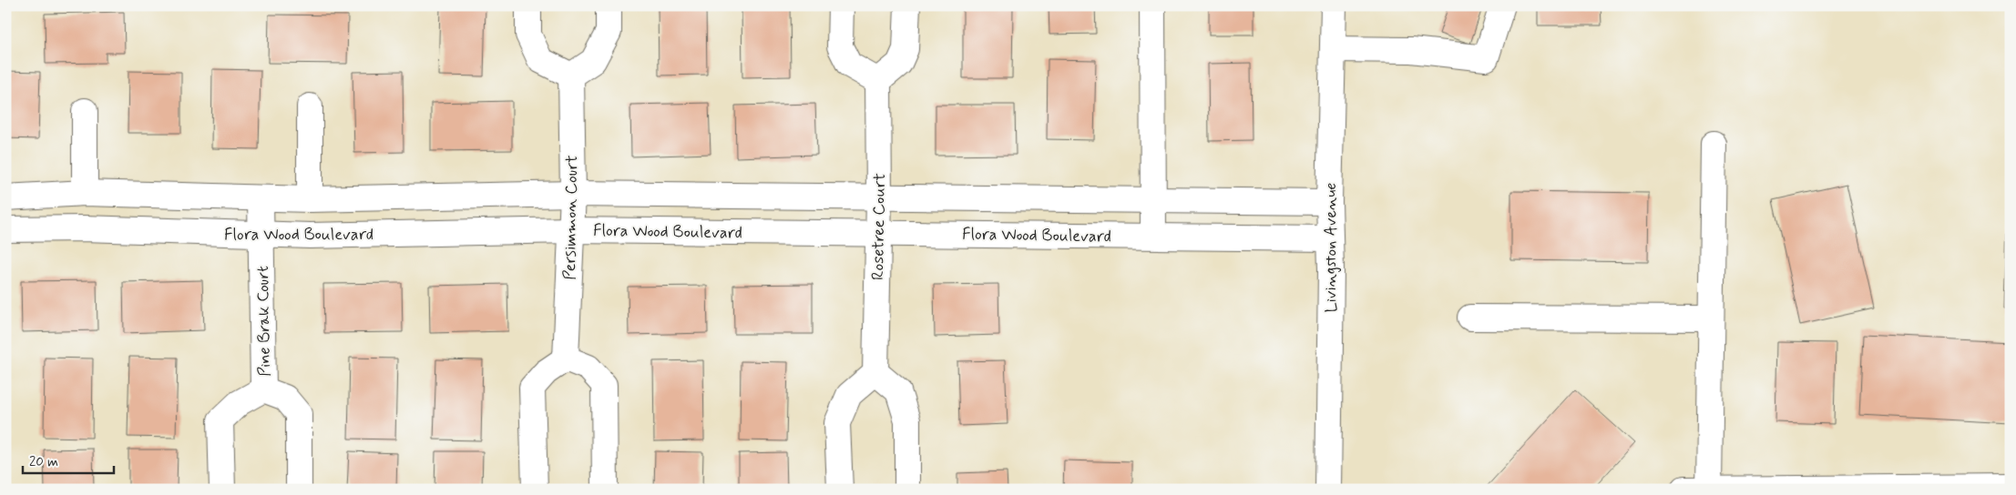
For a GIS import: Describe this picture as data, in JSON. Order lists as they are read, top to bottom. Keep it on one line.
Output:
{"streets":{"street":["Persimmon Court","Rosetree Court","Flora Wood Boulevard","Livingston Avenue","Pine Brak Court"]},"crossings":[["Persimmon Court","Flora Wood Boulevard"],["Rosetree Court","Flora Wood Boulevard"],["Flora Wood Boulevard","Livingston Avenue"],["Flora Wood Boulevard","Pine Brak Court"]],"scale_bar":"20 m"}
